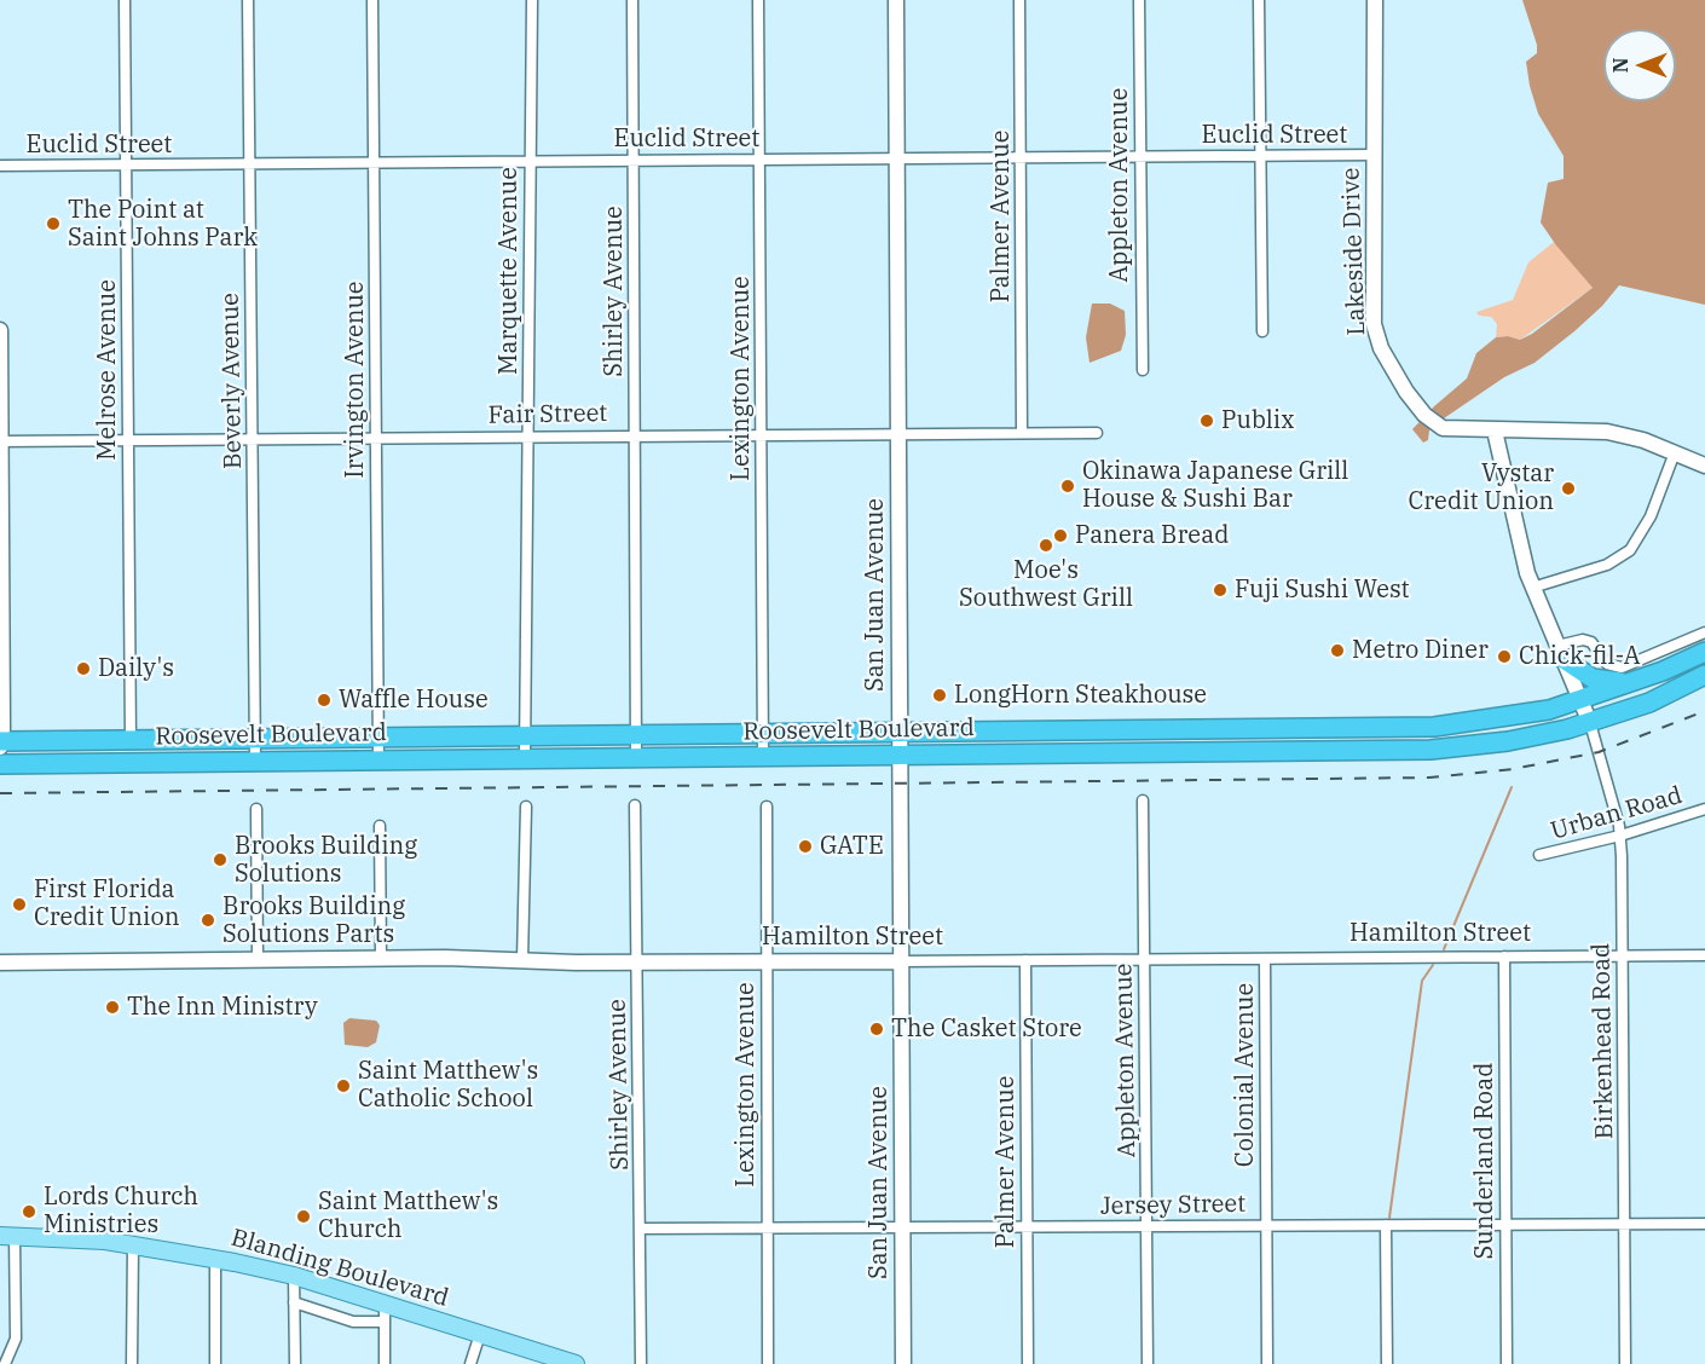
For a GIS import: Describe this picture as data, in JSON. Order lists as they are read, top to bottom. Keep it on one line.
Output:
{"streets":{"highway":["Roosevelt Boulevard"],"main road":["Blanding Boulevard"],"street":["Euclid Street","Appleton Avenue","Palmer Avenue","Lakeside Drive","Marquette Avenue","Shirley Avenue","Melrose Avenue","Lexington Avenue","Irvington Avenue","Beverly Avenue","Fair Street","San Juan Avenue","Urban Road","Hamilton Street","Birkenhead Road","Colonial Avenue","Sunderland Road","Jersey Street"]},"crossings":[["Euclid Street","Appleton Avenue"],["Euclid Street","Palmer Avenue"],["Euclid Street","Lakeside Drive"],["Euclid Street","Marquette Avenue"],["Euclid Street","Shirley Avenue"],["Euclid Street","Melrose Avenue"],["Euclid Street","Lexington Avenue"],["Euclid Street","Irvington Avenue"],["Euclid Street","Beverly Avenue"],["Euclid Street","San Juan Avenue"],["Appleton Avenue","Hamilton Street"],["Appleton Avenue","Jersey Street"],["Palmer Avenue","Fair Street"],["Palmer Avenue","Hamilton Street"],["Palmer Avenue","Jersey Street"],["Marquette Avenue","Fair Street"],["Marquette Avenue","Roosevelt Boulevard"],["Shirley Avenue","Fair Street"],["Shirley Avenue","Roosevelt Boulevard"],["Shirley Avenue","Hamilton Street"],["Shirley Avenue","Jersey Street"],["Melrose Avenue","Fair Street"],["Melrose Avenue","Roosevelt Boulevard"],["Lexington Avenue","Fair Street"],["Lexington Avenue","Roosevelt Boulevard"],["Lexington Avenue","Hamilton Street"],["Lexington Avenue","Jersey Street"],["Irvington Avenue","Fair Street"],["Irvington Avenue","Roosevelt Boulevard"],["Beverly Avenue","Fair Street"],["Beverly Avenue","Roosevelt Boulevard"],["Fair Street","San Juan Avenue"],["San Juan Avenue","Roosevelt Boulevard"],["San Juan Avenue","Hamilton Street"],["San Juan Avenue","Jersey Street"],["Roosevelt Boulevard","Birkenhead Road"],["Urban Road","Birkenhead Road"],["Hamilton Street","Birkenhead Road"],["Hamilton Street","Colonial Avenue"],["Hamilton Street","Sunderland Road"],["Birkenhead Road","Jersey Street"],["Colonial Avenue","Jersey Street"],["Sunderland Road","Jersey Street"]],"places":["The Point at Saint Johns Park","Publix","Okinawa Japanese Grill House & Sushi Bar","Vystar Credit Union","Panera Bread","Moe's Southwest Grill","Fuji Sushi West","Metro Diner","Chick-fil-A","Daily's","LongHorn Steakhouse","Waffle House","GATE","Brooks Building Solutions","First Florida Credit Union","Brooks Building Solutions Parts","The Inn Ministry","The Casket Store","Saint Matthew's Catholic School","Lords Church Ministries","Saint Matthew's Church"],"north":"left"}
